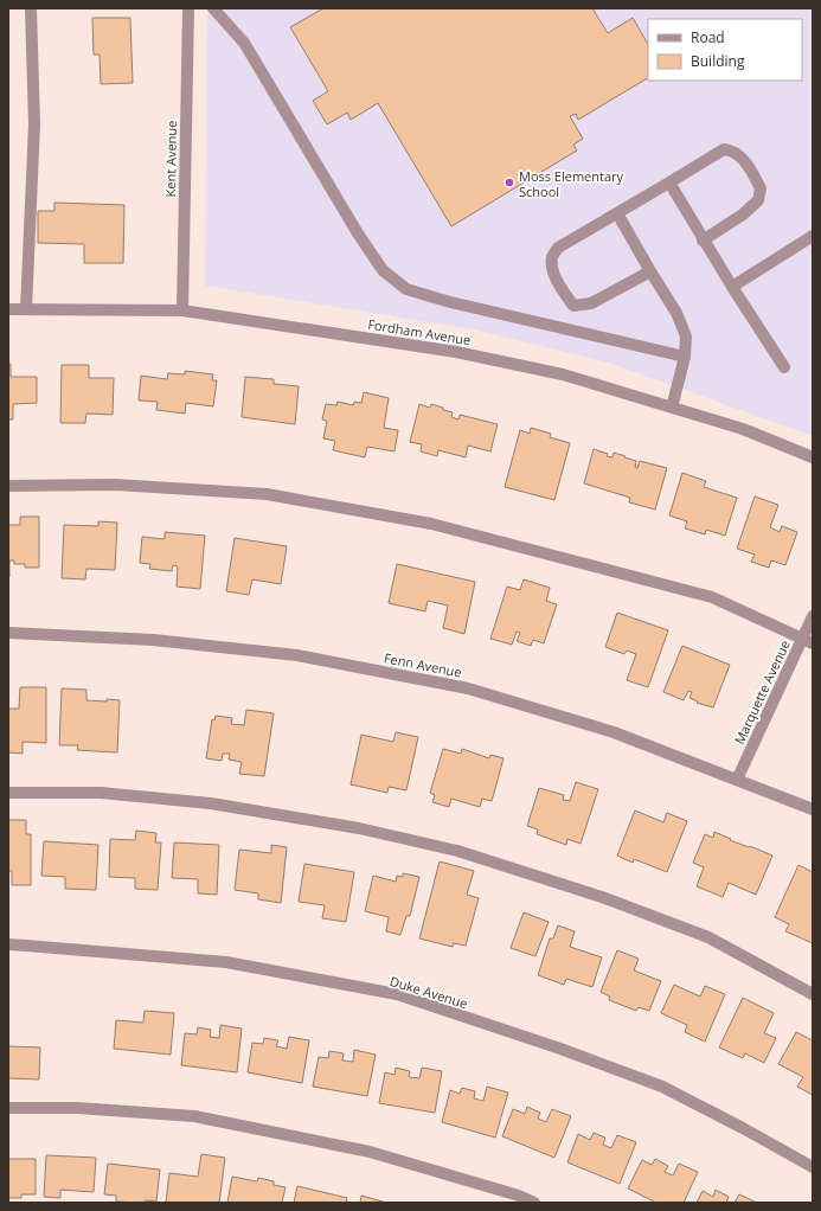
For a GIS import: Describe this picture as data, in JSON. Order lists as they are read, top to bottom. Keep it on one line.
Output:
{"streets":{"street":["Kent Avenue","Fordham Avenue","Fenn Avenue","Marquette Avenue","Duke Avenue"]},"crossings":[["Kent Avenue","Fordham Avenue"],["Fenn Avenue","Marquette Avenue"]],"places":["Moss Elementary School"],"legend":["Road","Building"]}
